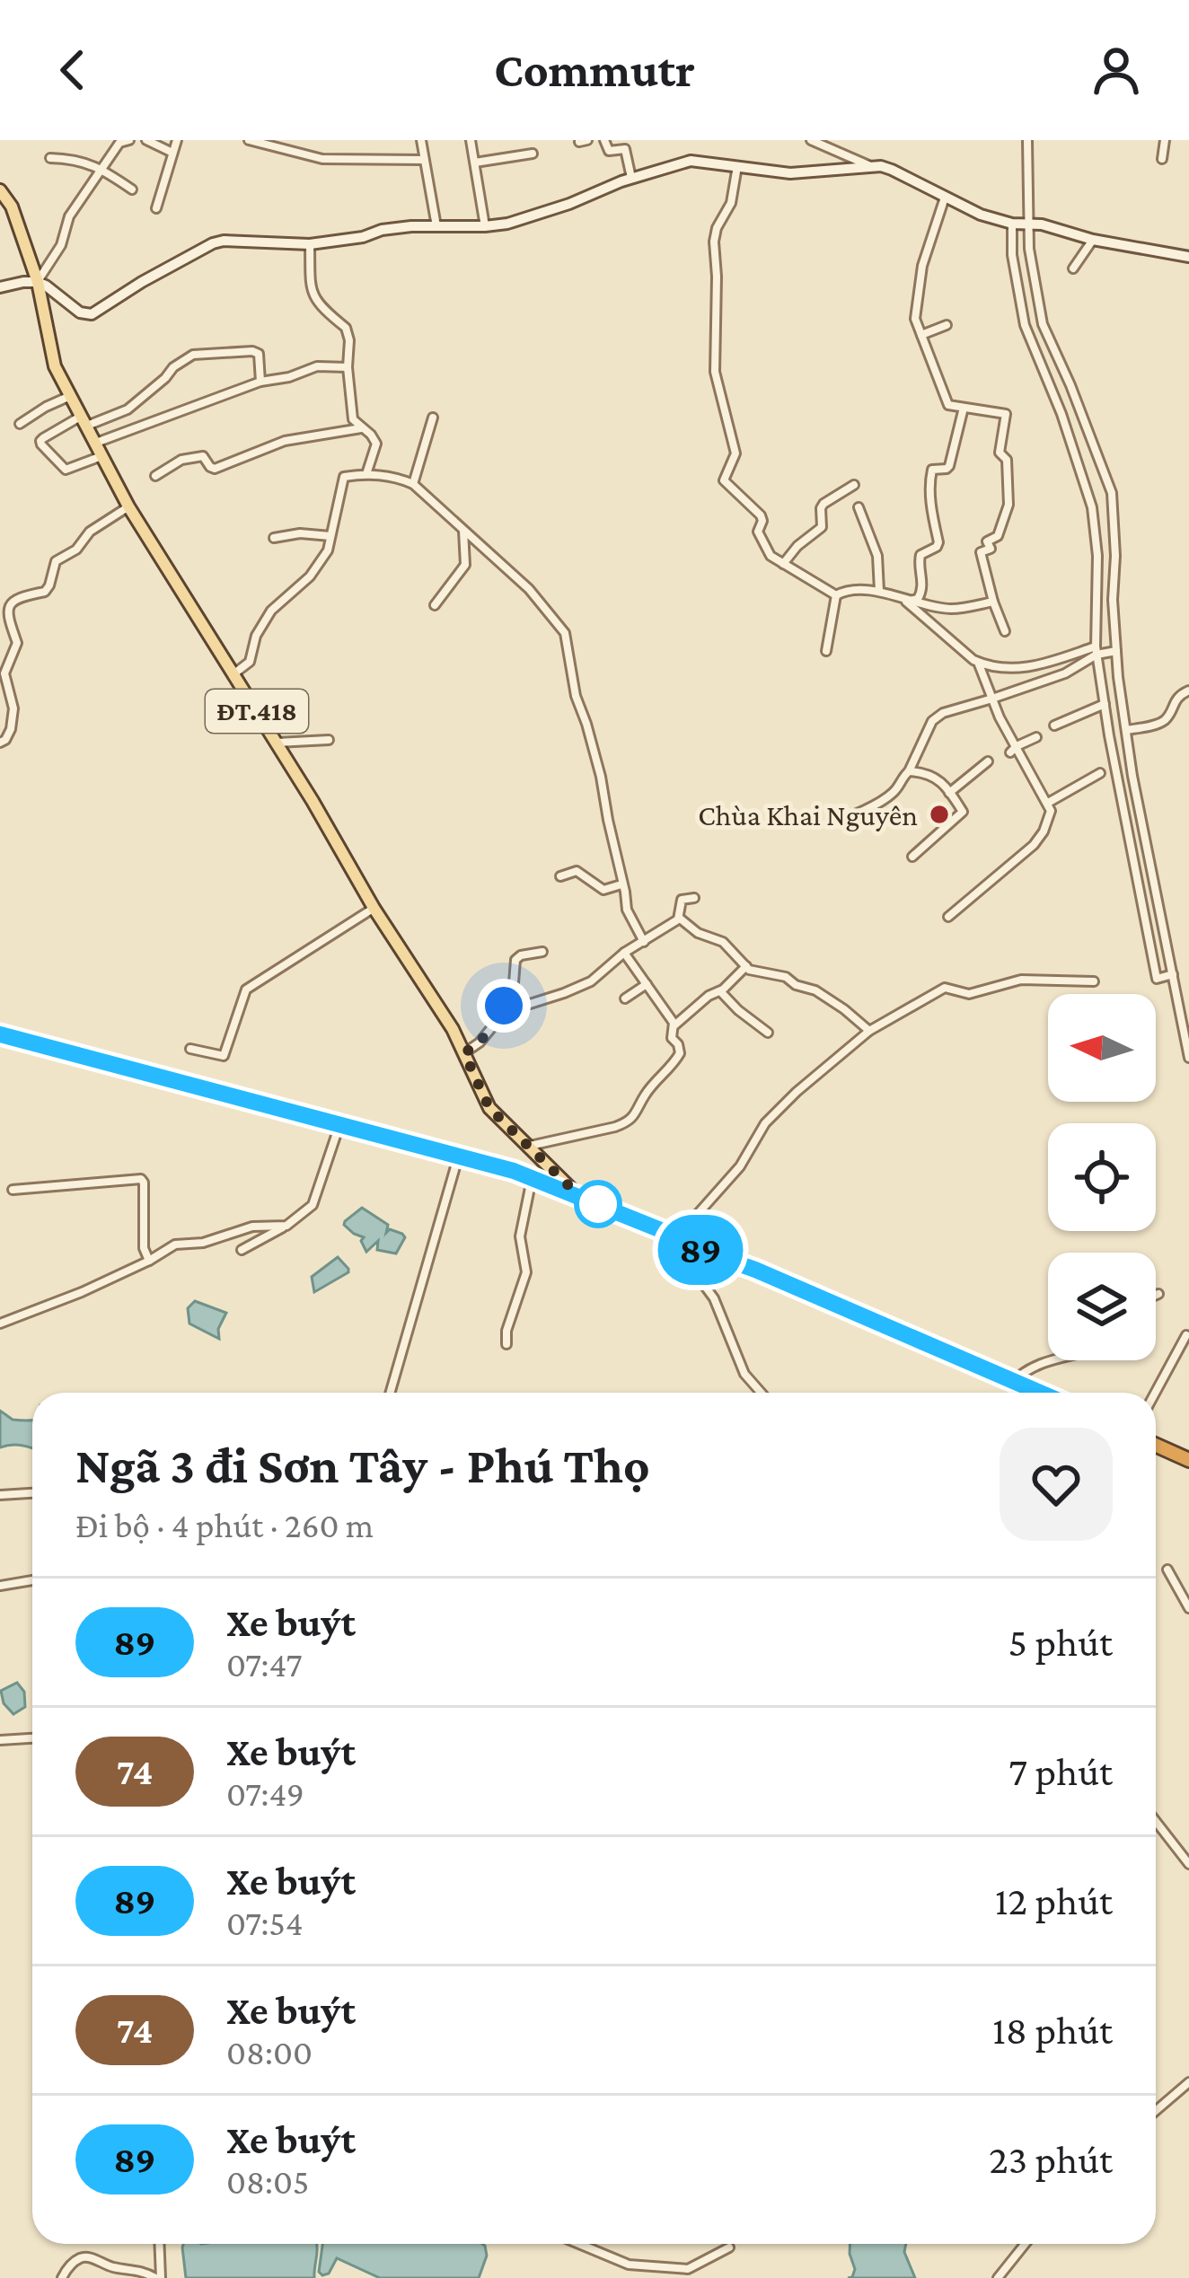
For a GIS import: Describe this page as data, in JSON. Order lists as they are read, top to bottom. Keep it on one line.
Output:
{"streets":{"main road":["ĐT.418"]},"places":["Chùa Khai Nguyên"],"lines":["bus line 89"],"north":"left","page":{"header":"Commutr","on_map":"89","heading":["Ngã 3 đi Sơn Tây - Phú Thọ","Đi bộ · 4 phút · 260 m"],"list":[{"mark":"89","name":"Xe buýt","note":"07:47","value":"5 phút"},{"mark":"74","name":"Xe buýt","note":"07:49","value":"7 phút"},{"mark":"89","name":"Xe buýt","note":"07:54","value":"12 phút"},{"mark":"74","name":"Xe buýt","note":"08:00","value":"18 phút"},{"mark":"89","name":"Xe buýt","note":"08:05","value":"23 phút"}]}}
